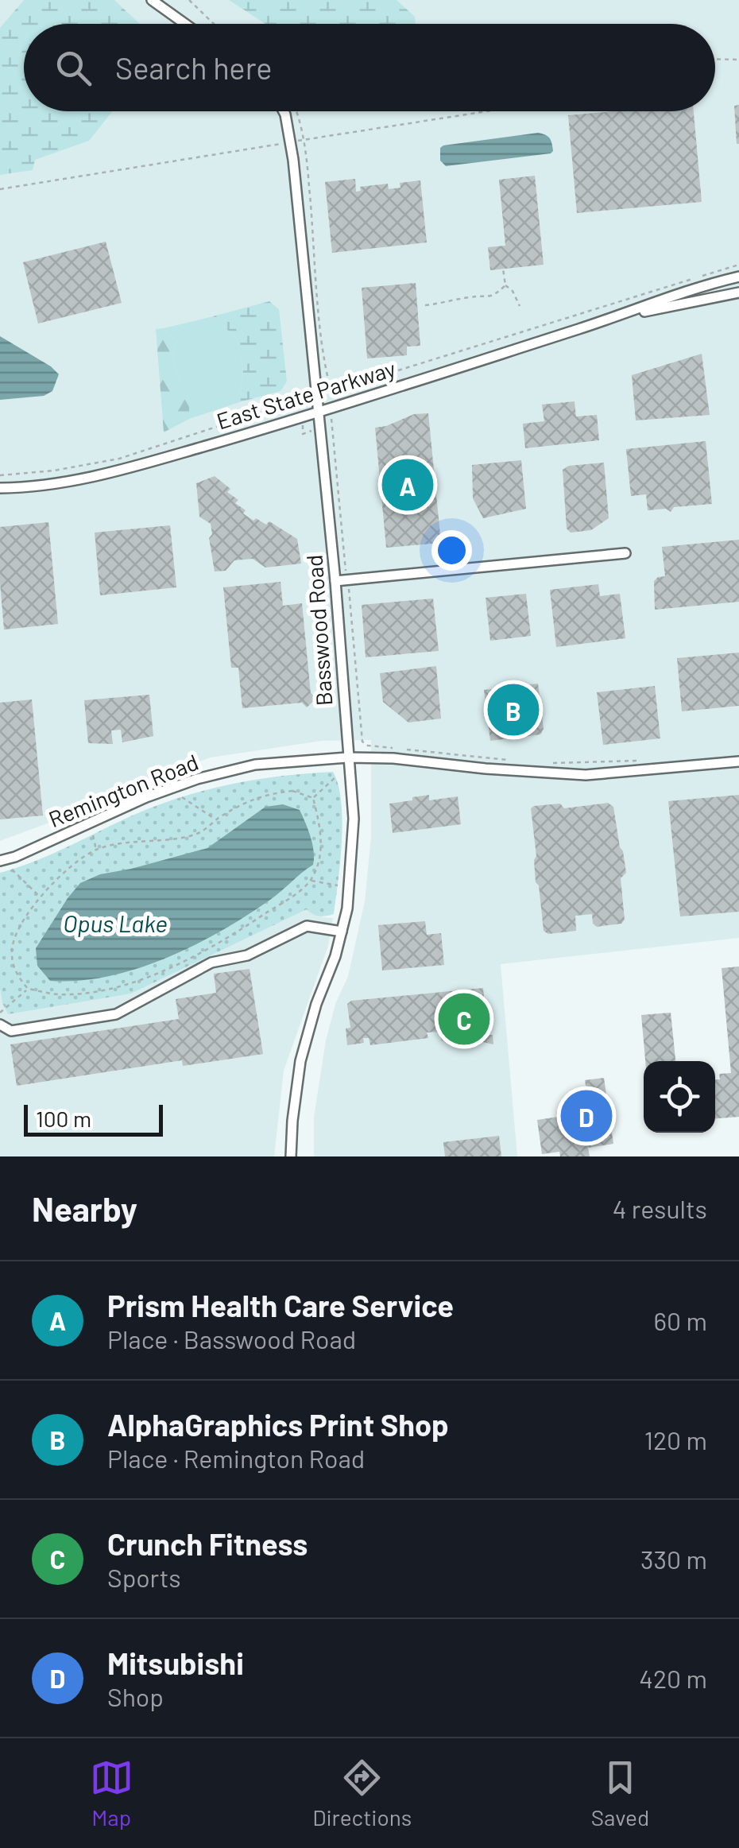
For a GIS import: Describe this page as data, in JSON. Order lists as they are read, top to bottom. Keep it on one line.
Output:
{"streets":{"street":["East State Parkway","Basswood Road","Remington Road"]},"crossings":[["East State Parkway","Basswood Road"],["Basswood Road","Remington Road"]],"water":["Opus Lake"],"scale_bar":"100 m","page":{"search":"Search here","pins":["A","B","C","D"],"scale":"100 m","heading":["Nearby","4 results"],"list":[{"mark":"A","name":"Prism Health Care Service","note":"Place · Basswood Road","value":"60 m"},{"mark":"B","name":"AlphaGraphics Print Shop","note":"Place · Remington Road","value":"120 m"},{"mark":"C","name":"Crunch Fitness","note":"Sports","value":"330 m"},{"mark":"D","name":"Mitsubishi","note":"Shop","value":"420 m"}],"nav":["Map","Directions","Saved"]}}
